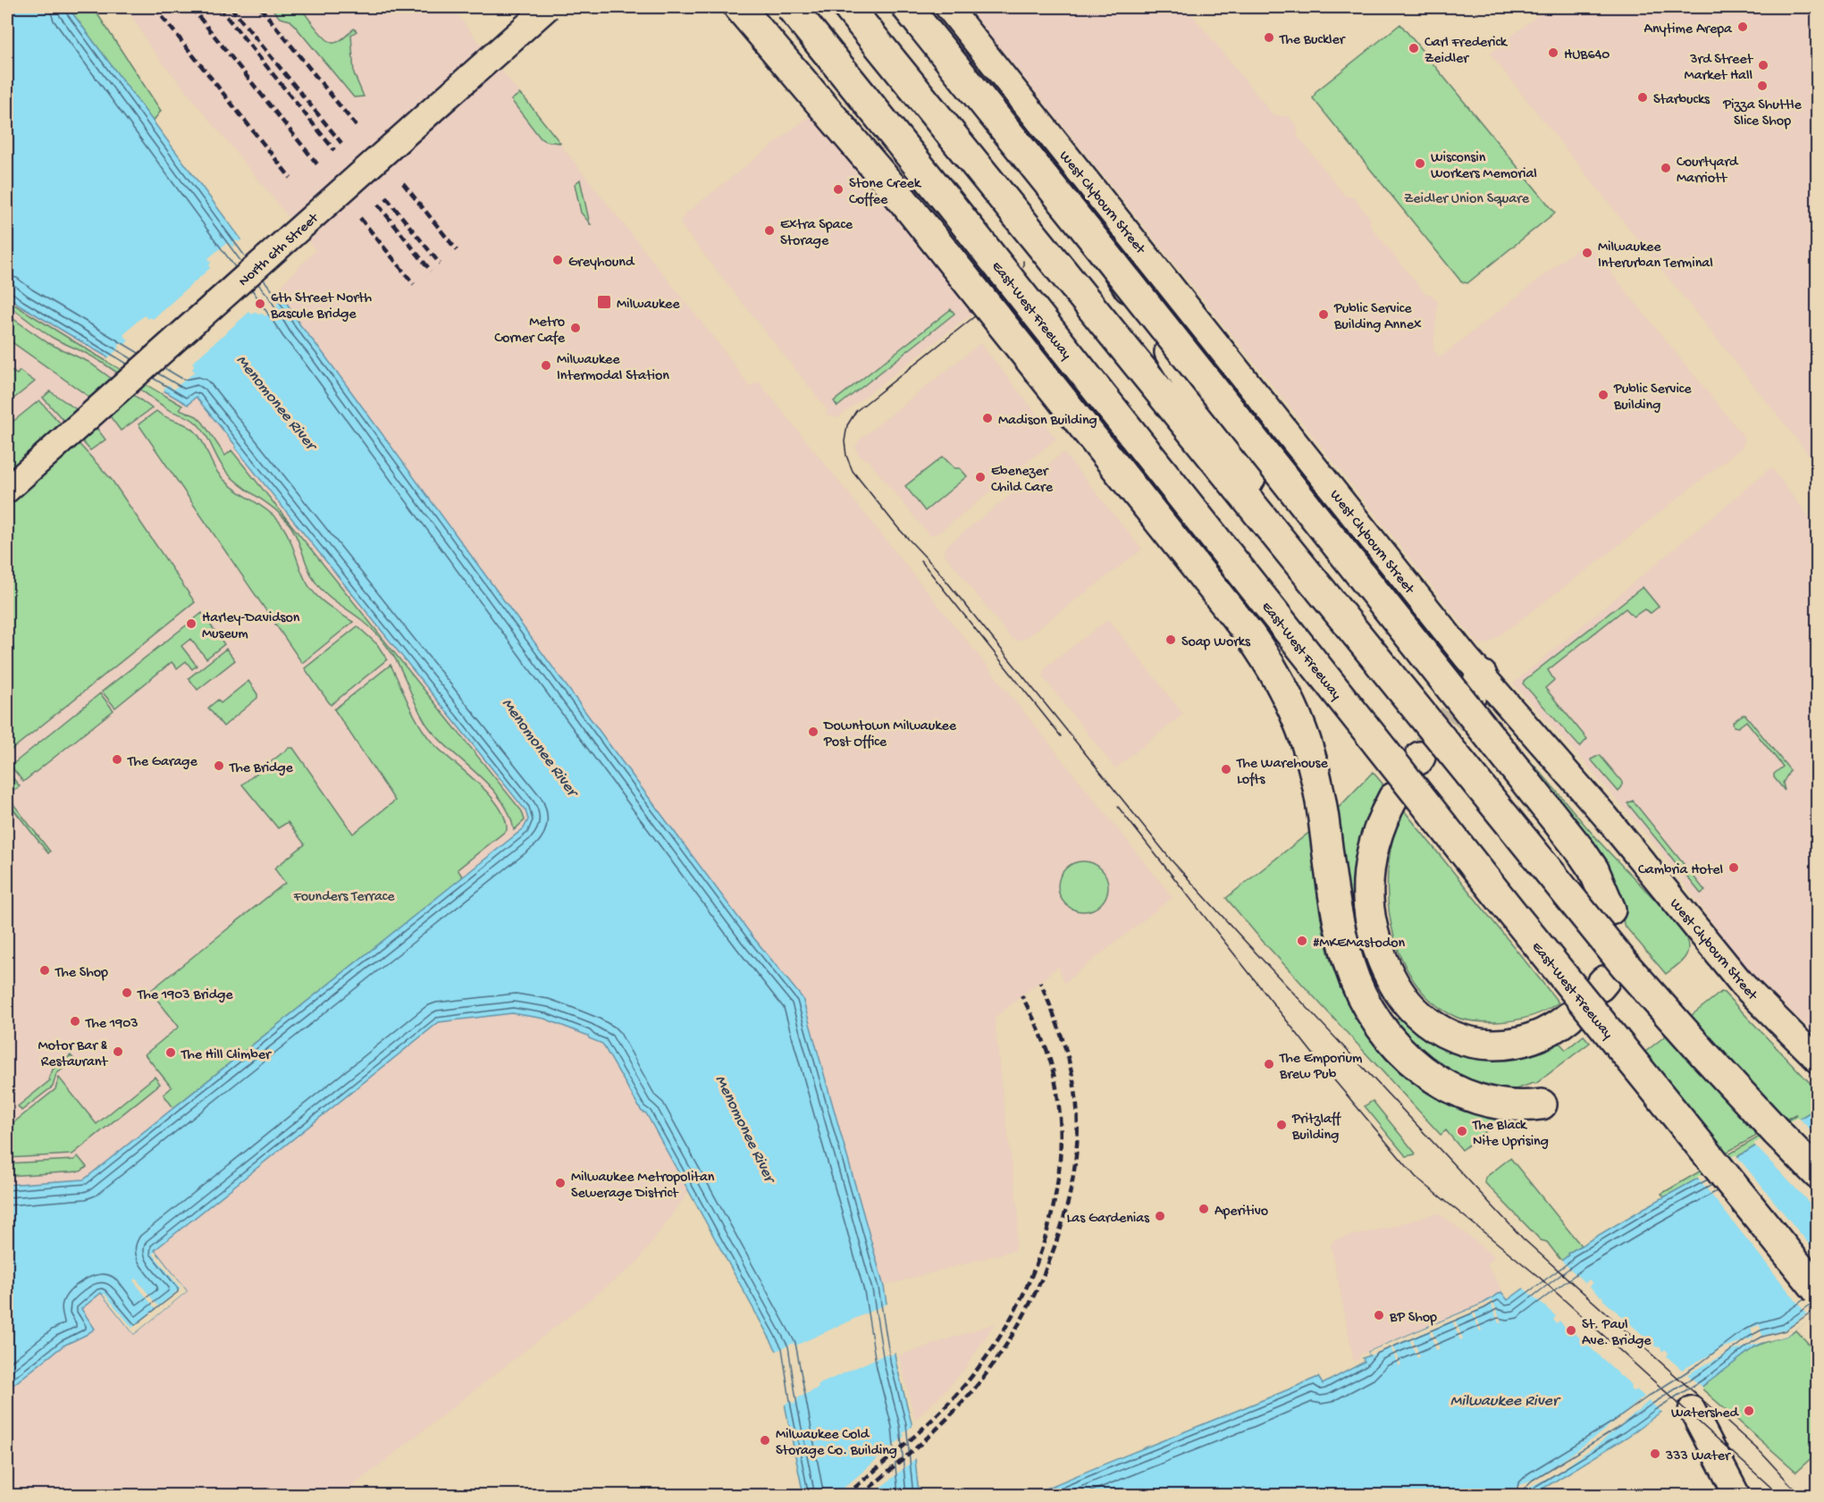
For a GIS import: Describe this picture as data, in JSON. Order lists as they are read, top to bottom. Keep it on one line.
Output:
{"streets":{"highway":["East-West Freeway"],"main road":["West Clybourn Street","North 6th Street"]},"water":["Menomonee River","Milwaukee River"],"parks":["Zeidler Union Square","Founders Terrace"],"places":{"other":["Anytime Arepa","The Buckler","Carl Frederick Zeidler","HUB640","3rd Street Market Hall","Pizza Shuttle Slice Shop","Starbucks","Wisconsin Workers Memorial","Courtyard Marriott","Stone Creek Coffee","Extra Space Storage","Milwaukee Interurban Terminal","Greyhound","6th Street North Bascule Bridge","Public Service Building Annex","Metro Corner Cafe","Milwaukee Intermodal Station","Public Service Building","Madison Building","Ebenezer Child Care","Harley-Davidson Museum","Soap Works","Downtown Milwaukee Post Office","The Garage","The Bridge","The Warehouse Lofts","Cambria Hotel","#MKEMastodon","The Shop","The 1903 Bridge","The 1903","Motor Bar & Restaurant","The Hill Climber","The Emporium Brew Pub","Pritzlaff Building","The Black Nite Uprising","Milwaukee Metropolitan Sewerage District","Aperitivo","Las Gardenias","BP Shop","St. Paul Ave. Bridge","Watershed","Milwaukee Cold Storage Co. Building","333 Water"],"transit":["Milwaukee"]}}
